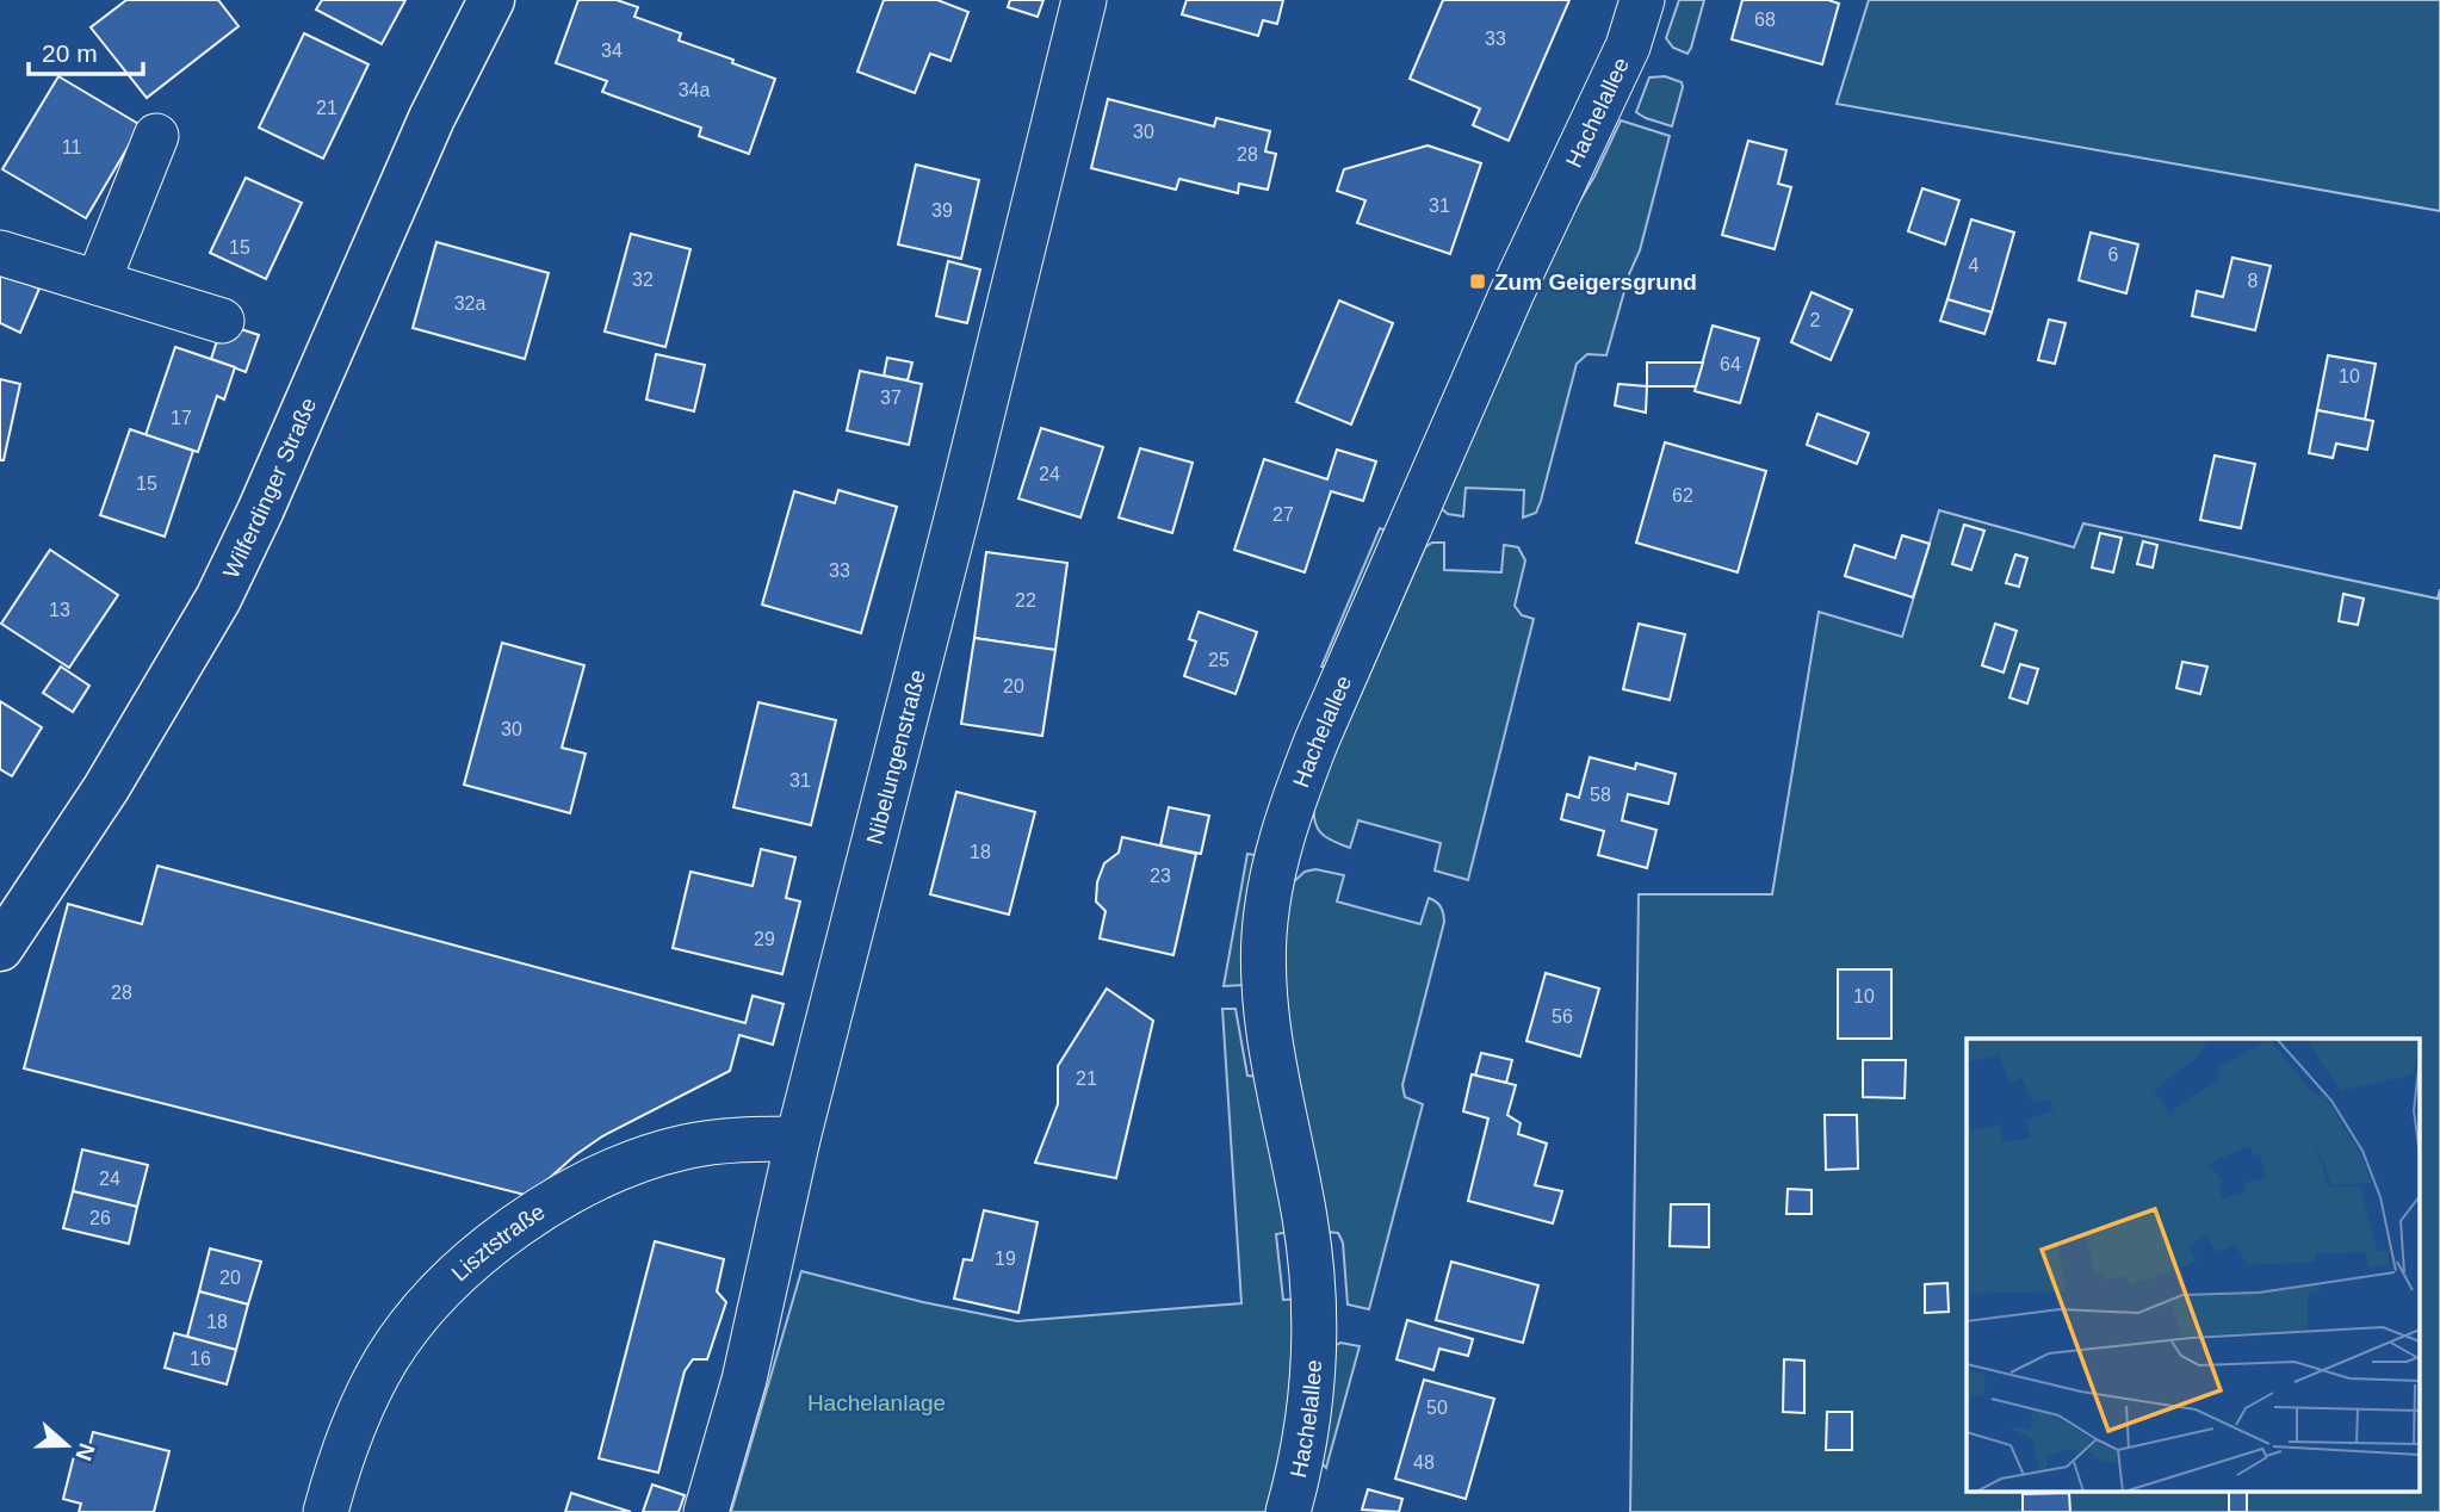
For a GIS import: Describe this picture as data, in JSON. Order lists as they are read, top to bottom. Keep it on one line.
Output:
{"streets":{"main road":["Wilferdinger Straße"],"street":["Hachelallee","Nibelungenstraße","Lisztstraße"]},"crossings":[["Nibelungenstraße","Lisztstraße"]],"parks":["Hachelanlage"],"places":{"transit":["Zum Geigersgrund"]},"house_numbers":["68","33","34","34a","21","30","11","28","31","39","15","6","4","32","8","32a","2","64","10","37","17","24","15","62","27","33","22","13","25","20","30","31","58","18","23","29","28","10","56","21","24","26","19","20","18","16","50","48"],"scale_bar":"20 m","north":"right"}
